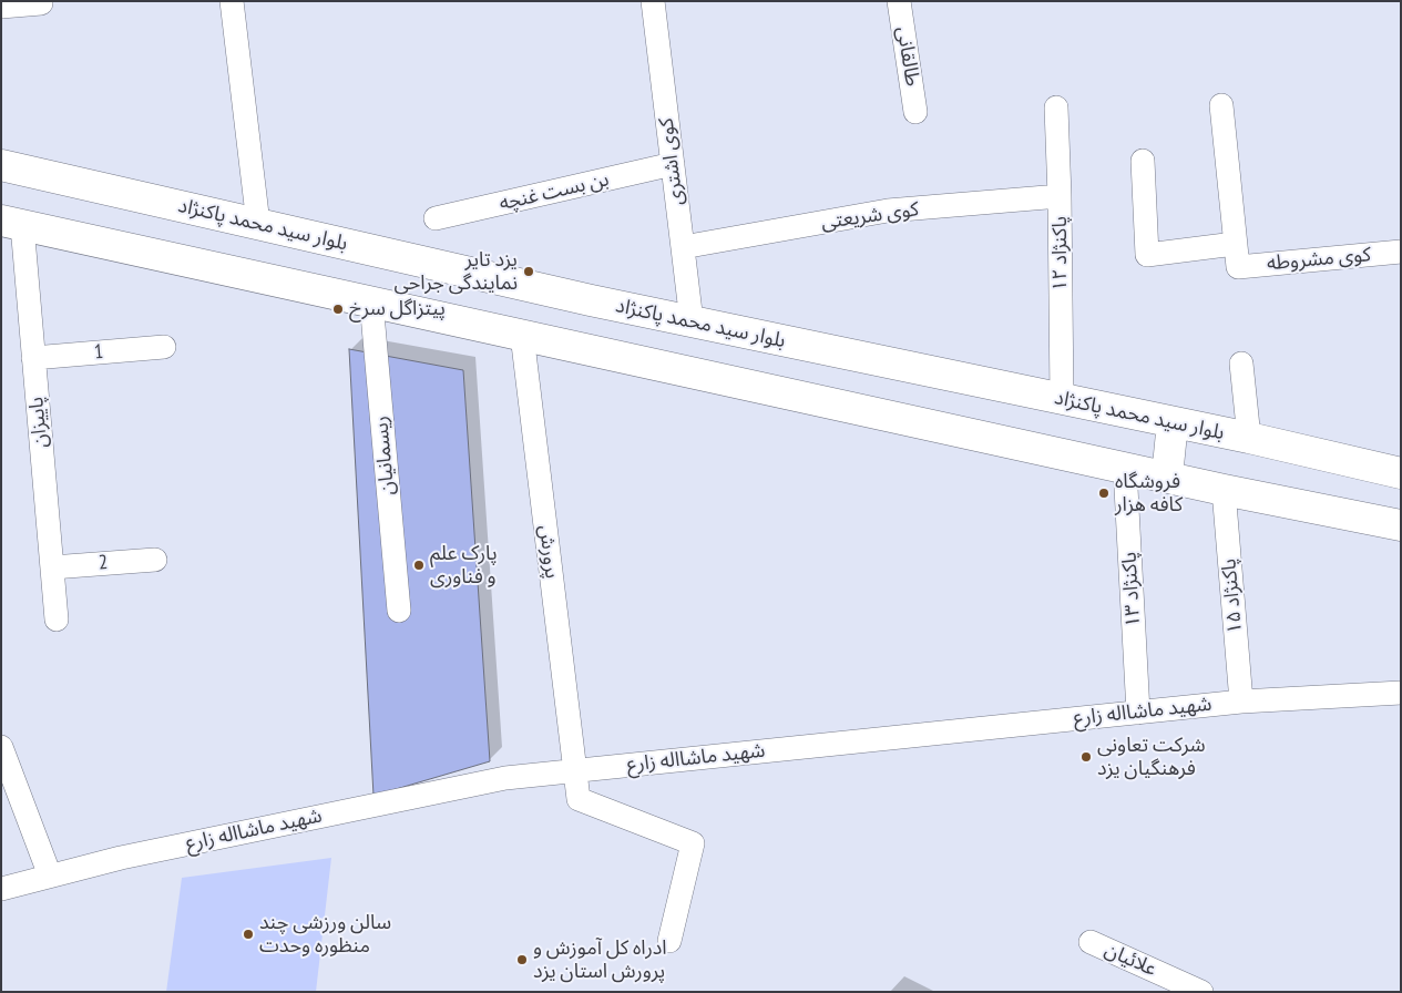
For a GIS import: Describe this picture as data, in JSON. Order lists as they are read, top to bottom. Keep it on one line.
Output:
{"streets":{"main road":["بلوار سید محمد پاکنژاد"],"street":["طالقانی","کوی اشتری","بن بست غنچه","کوی شریعتی","پاکنژاد ۱۲","کوی مشروطه","1","پاییزان","ریسمانیان","پرورش","2","پاکنژاد ۱۳","پاکنژاد ۱۵","شهید ماشااله زارع","علائیان"]},"crossings":[["کوی اشتری","بن بست غنچه"],["کوی اشتری","کوی شریعتی"],["کوی اشتری","بلوار سید محمد پاکنژاد"],["کوی شریعتی","پاکنژاد ۱۲"],["بلوار سید محمد پاکنژاد","پاکنژاد ۱۲"],["1","پاییزان"],["پاییزان","2"],["پرورش","شهید ماشااله زارع"],["پاکنژاد ۱۳","شهید ماشااله زارع"],["پاکنژاد ۱۵","شهید ماشااله زارع"]],"places":["یزد تایر نمایندگی جراحی","پیتزاگل سرخ","فروشگاه کافه هزار","پارک علم و فناوری","شرکت تعاونی فرهنگیان یزد","سالن ورزشی چند منظوره وحدت","ادراه کل آموزش و پرورش استان یزد"]}
